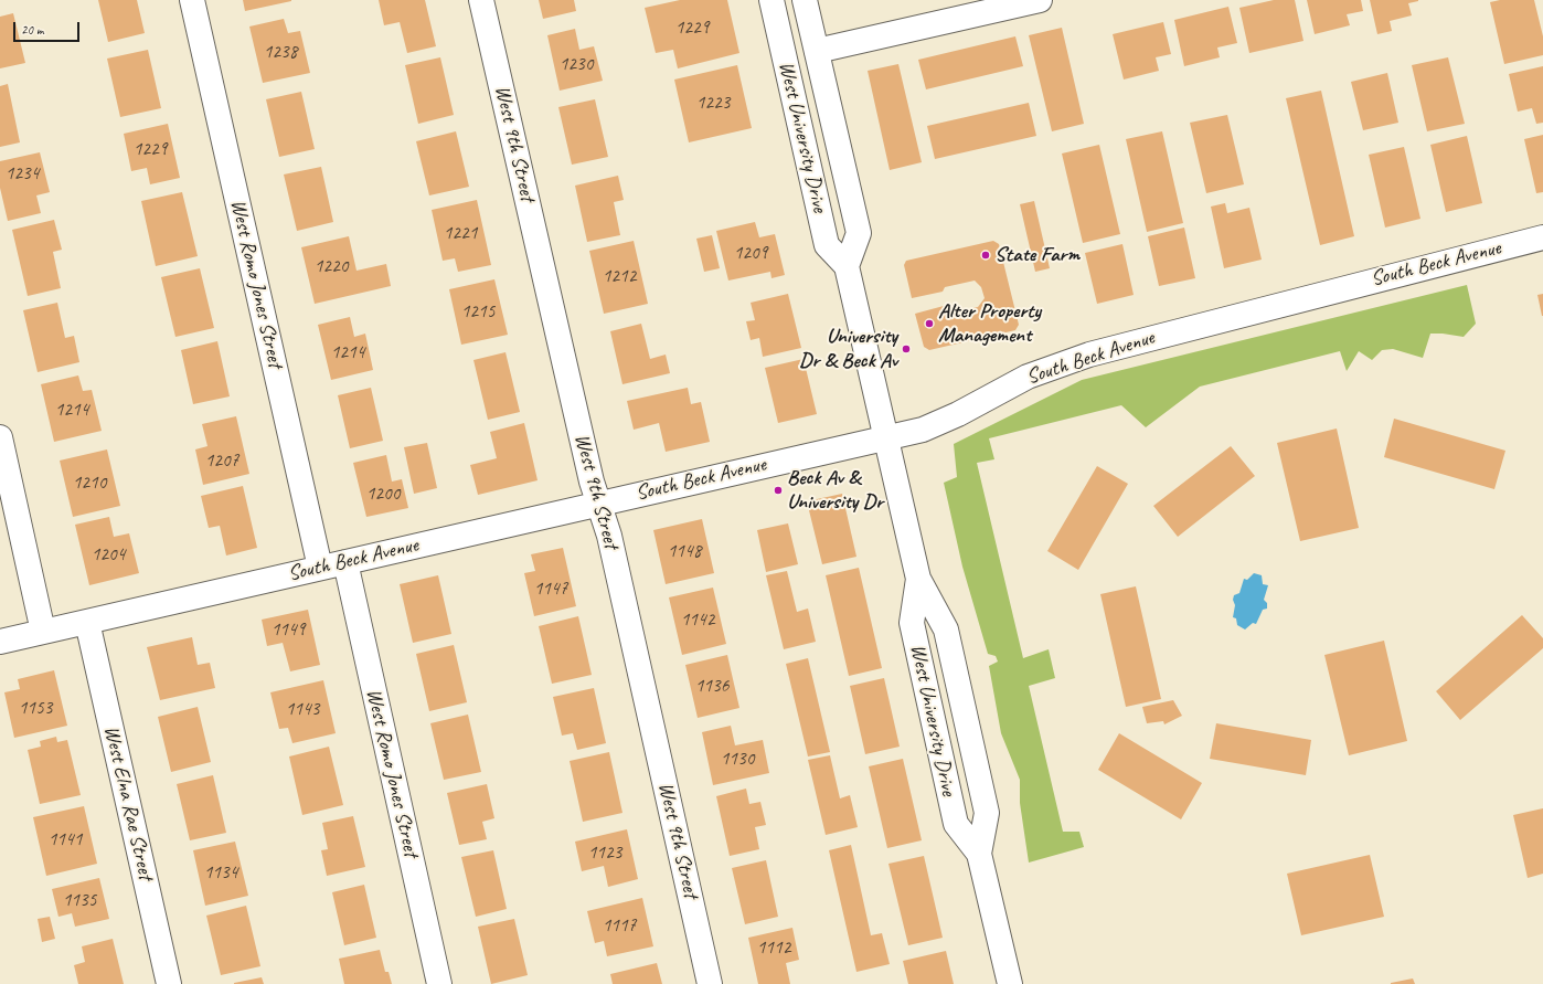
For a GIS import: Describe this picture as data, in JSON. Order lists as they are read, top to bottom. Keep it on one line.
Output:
{"streets":{"street":["West University Drive","West 9th Street","South Beck Avenue","West Romo Jones Street","West Elna Rae Street"]},"crossings":[["West University Drive","South Beck Avenue"],["West 9th Street","South Beck Avenue"],["South Beck Avenue","West Romo Jones Street"],["South Beck Avenue","West Elna Rae Street"]],"places":["State Farm","Alter Property Management","University Dr & Beck Av","Beck Av & University Dr"],"house_numbers":["1229","1238","1230","1223","1229","1234","1221","1209","1220","1212","1215","1214","1214","1207","1210","1200","1148","1204","1147","1142","1149","1136","1153","1143","1130","1141","1123","1134","1135","1117","1112"],"scale_bar":"20 m"}
